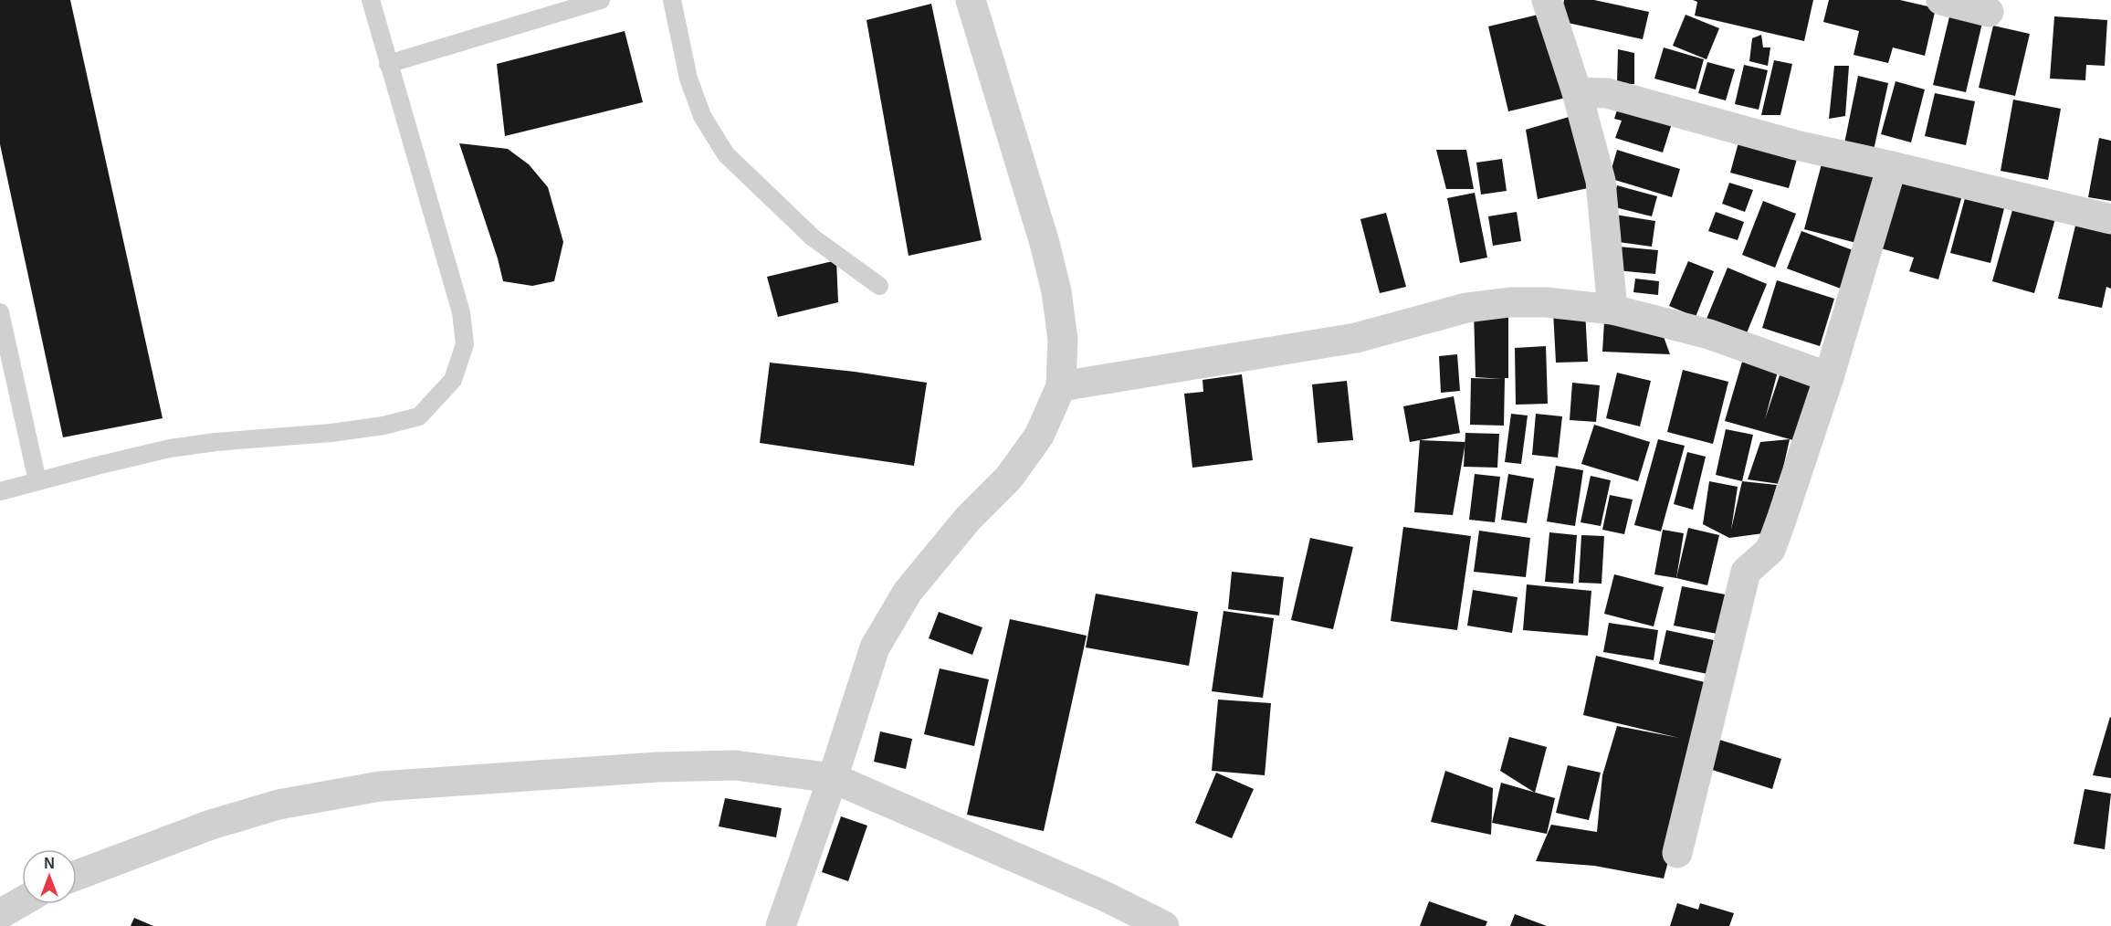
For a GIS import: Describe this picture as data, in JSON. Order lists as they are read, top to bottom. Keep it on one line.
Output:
{"north":"top"}
